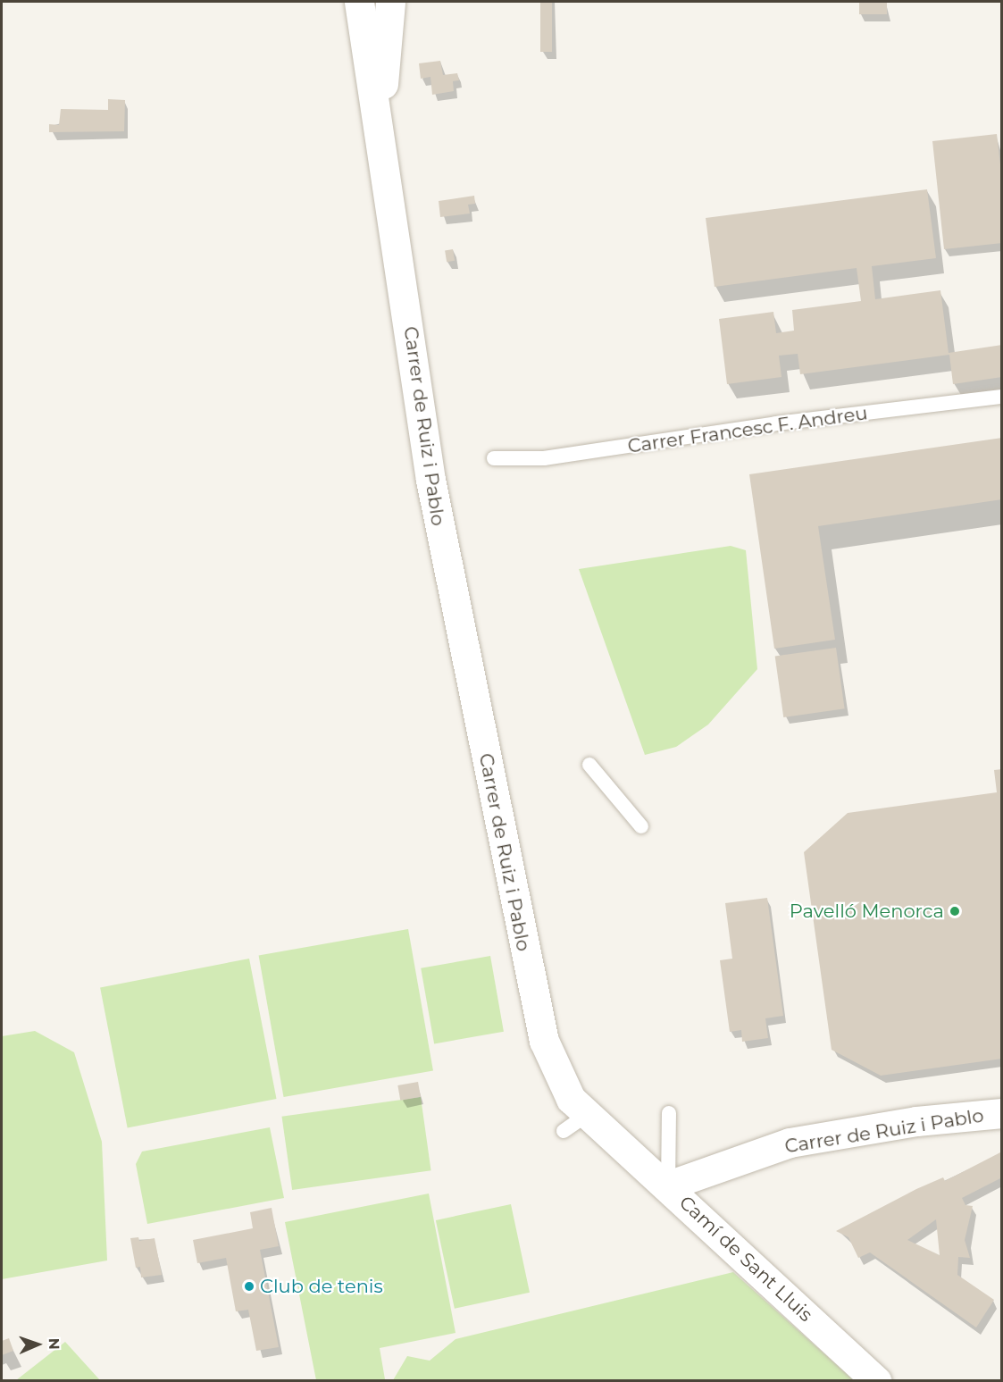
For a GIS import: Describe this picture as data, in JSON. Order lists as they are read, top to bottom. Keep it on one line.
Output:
{"streets":{"street":["Carrer de Ruiz i Pablo","Camí de Sant Lluis"],"lane":["Carrer Francesc F. Andreu"]},"crossings":[["Carrer de Ruiz i Pablo","Camí de Sant Lluis"]],"places":["Pavelló Menorca","Club de tenis"],"north":"right"}
